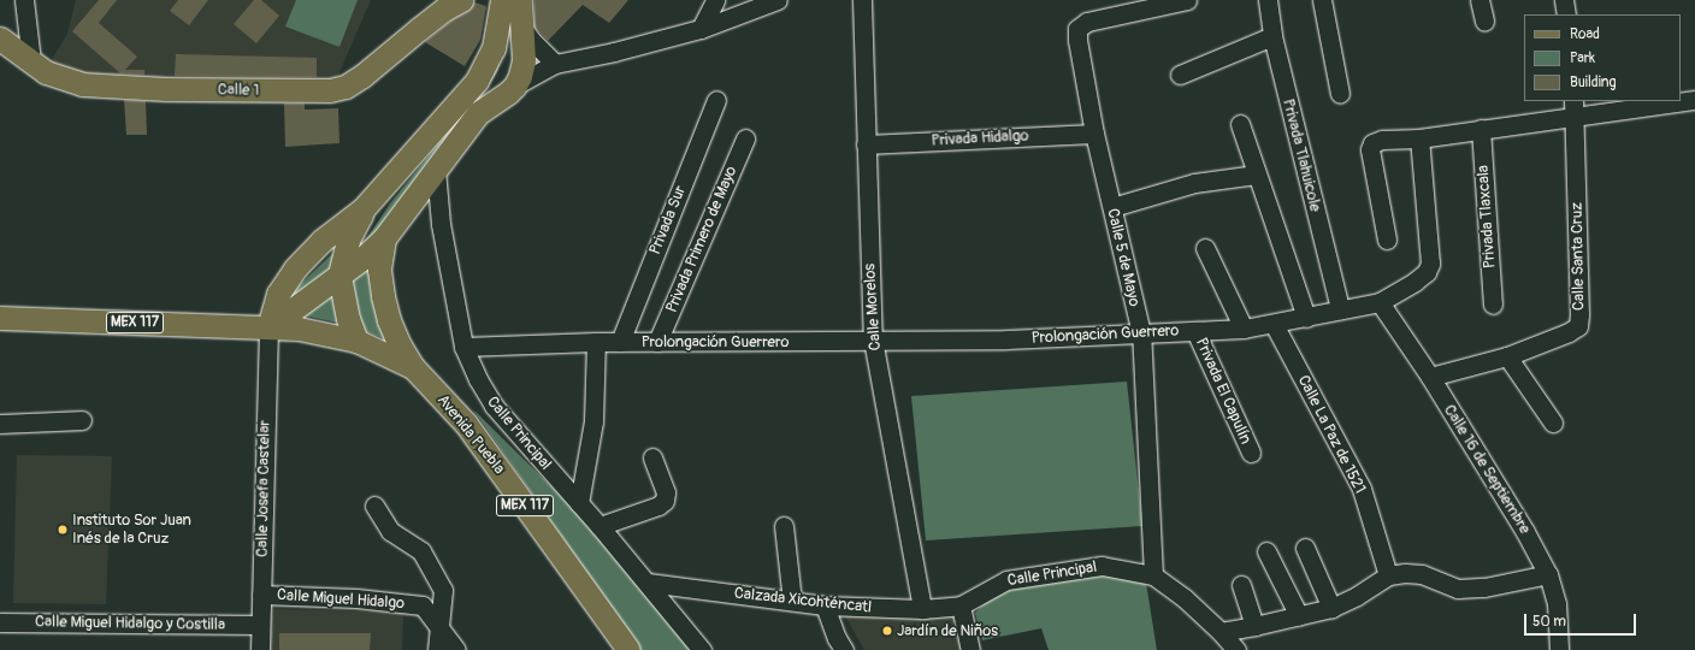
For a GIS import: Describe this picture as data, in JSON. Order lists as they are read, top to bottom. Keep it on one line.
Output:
{"streets":{"main road":["Calle 1","MEX 117","Avenida Puebla"],"street":["Privada Hidalgo","Privada Tlahuicole","Privada Tlaxcala","Privada Sur","Privada Primero de Mayo","Calle Santa Cruz","Calle 5 de Mayo","Calle Morelos","Prolongación Guerrero","Privada El Capulín","Calle Principal","Calle La Paz de 1521","Calle 16 de Septiembre","Calle Josefa Castelar","Calle Miguel Hidalgo","Calzada Xicohténcatl","Calle Miguel Hidalgo y Costilla"]},"crossings":[["Privada Hidalgo","Calle 5 de Mayo"],["Privada Hidalgo","Calle Morelos"],["Privada Tlahuicole","Prolongación Guerrero"],["Privada Sur","Prolongación Guerrero"],["Privada Primero de Mayo","Prolongación Guerrero"],["Calle Santa Cruz","Calle 16 de Septiembre"],["Calle 5 de Mayo","Prolongación Guerrero"],["Calle 5 de Mayo","Calle Principal"],["Calle Morelos","Prolongación Guerrero"],["Calle Morelos","Calzada Xicohténcatl"],["MEX 117","Avenida Puebla"],["MEX 117","Calle Josefa Castelar"],["Prolongación Guerrero","Privada El Capulín"],["Prolongación Guerrero","Calle Principal"],["Prolongación Guerrero","Calle La Paz de 1521"],["Prolongación Guerrero","Calle 16 de Septiembre"],["Calle Principal","Calzada Xicohténcatl"],["Calle Josefa Castelar","Calle Miguel Hidalgo"],["Calle Josefa Castelar","Calle Miguel Hidalgo y Costilla"]],"places":["Instituto Sor Juan Inés de la Cruz","Jardín de Niños"],"legend":["Road","Park","Building"],"scale_bar":"50 m"}
